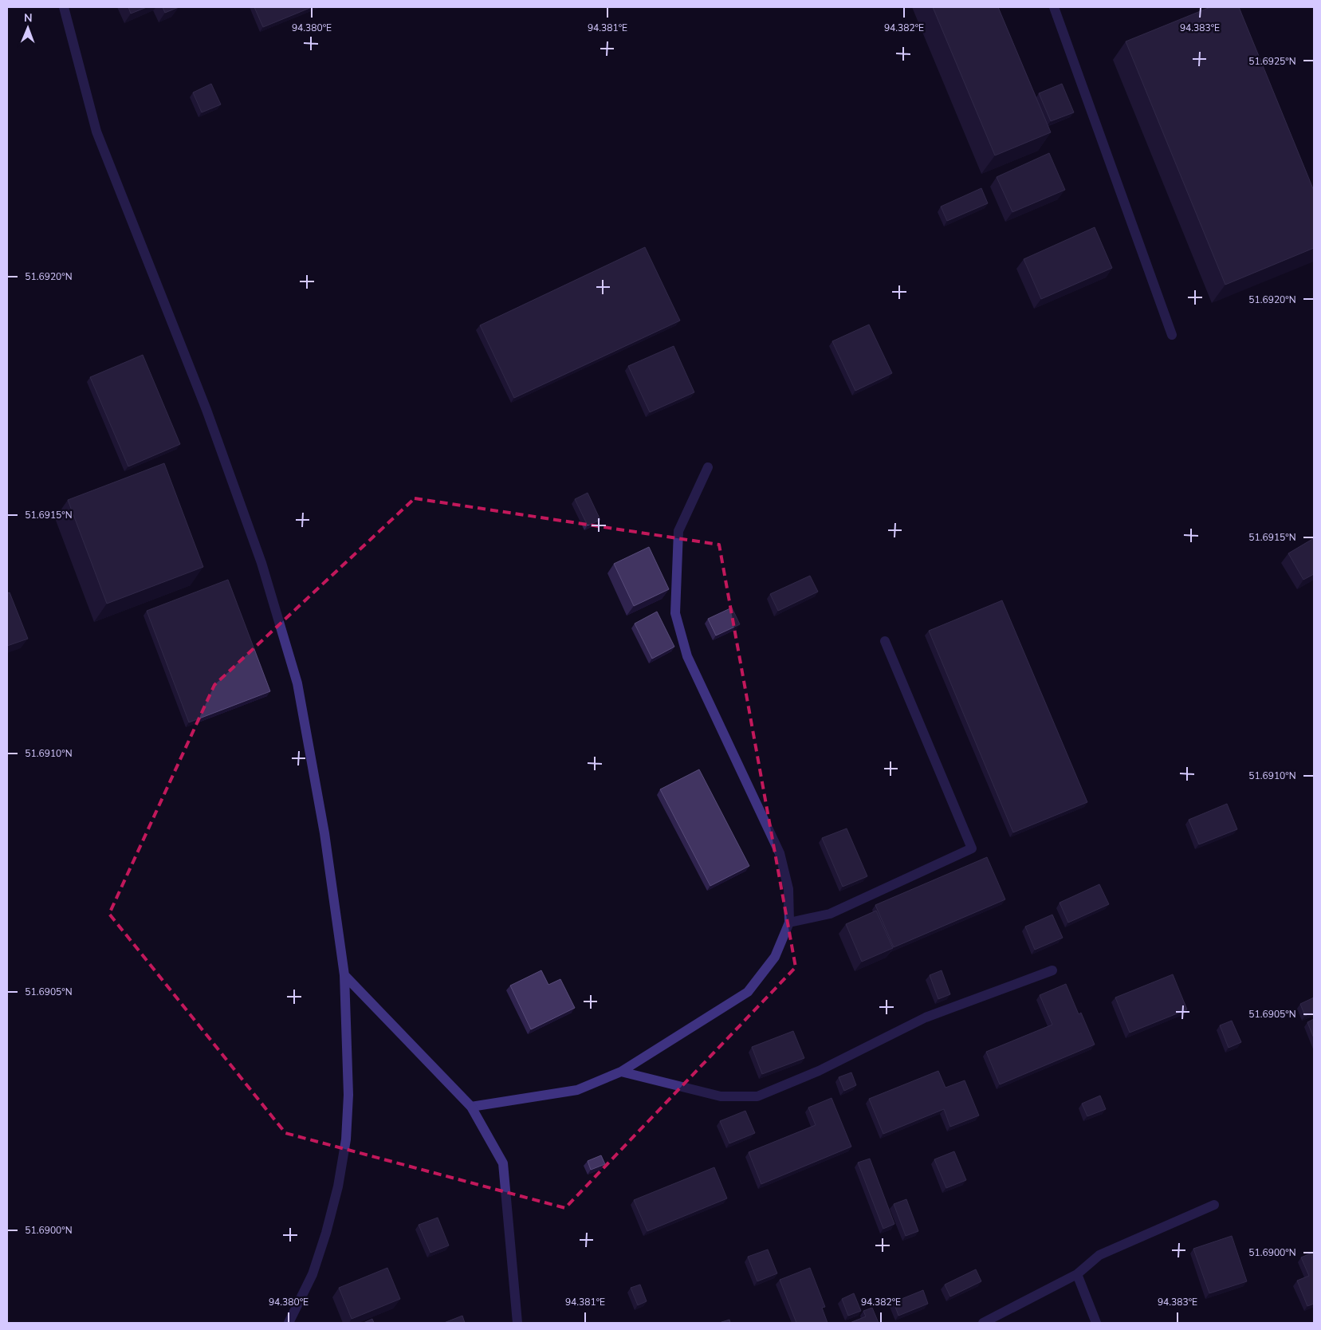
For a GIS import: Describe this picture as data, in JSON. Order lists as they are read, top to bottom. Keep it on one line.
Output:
{"north":"top","coordinates":["94.380°E","94.381°E","94.382°E","94.383°E","51.6925°N","51.6920°N","51.6915°N","51.6910°N","51.6905°N","51.6900°N"]}
